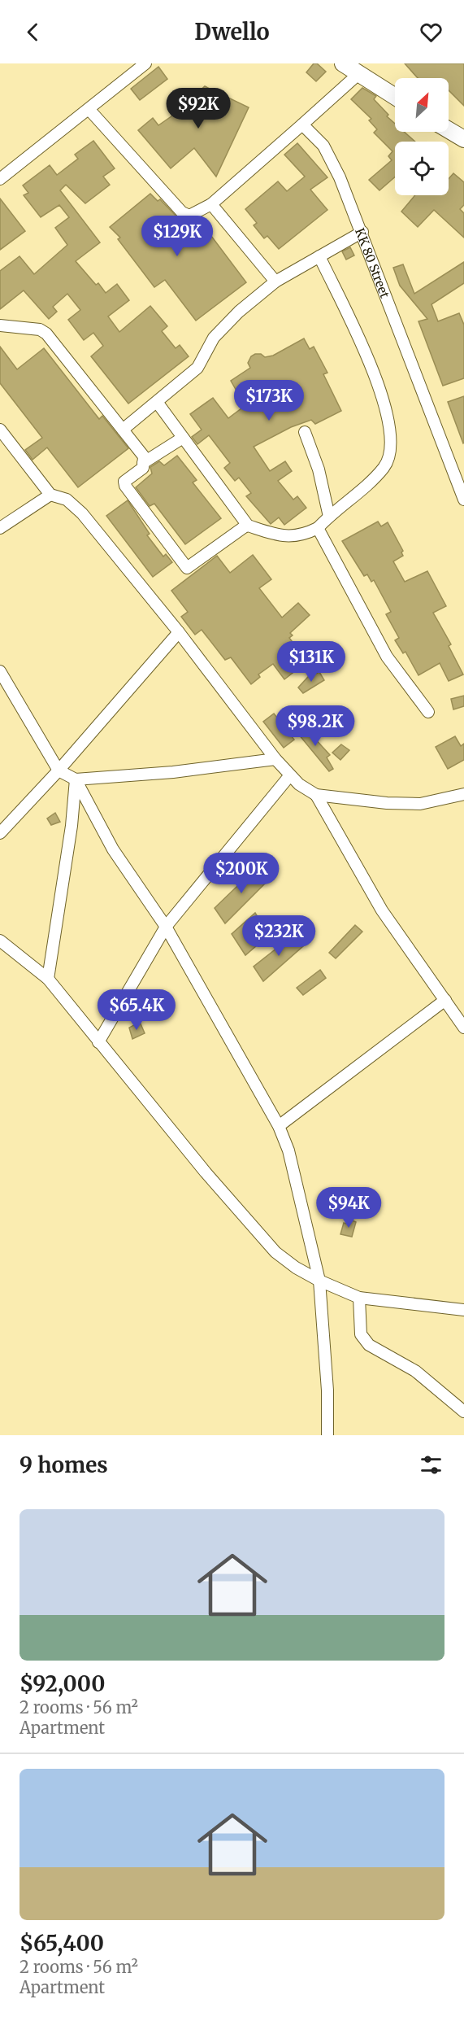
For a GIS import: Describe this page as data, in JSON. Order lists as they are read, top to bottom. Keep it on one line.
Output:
{"streets":{"street":["KK 80 Street"]},"north":"top right","page":{"header":"Dwello","price":["$92K","$129K","$173K","$131K","$98.2K","$200K","$232K","$65.4K","$94K"],"heading":"9 homes","list":[{"name":"$92,000","note":"2 rooms · 56 m² · Apartment"},{"name":"$65,400","note":"2 rooms · 56 m² · Apartment"}]}}
